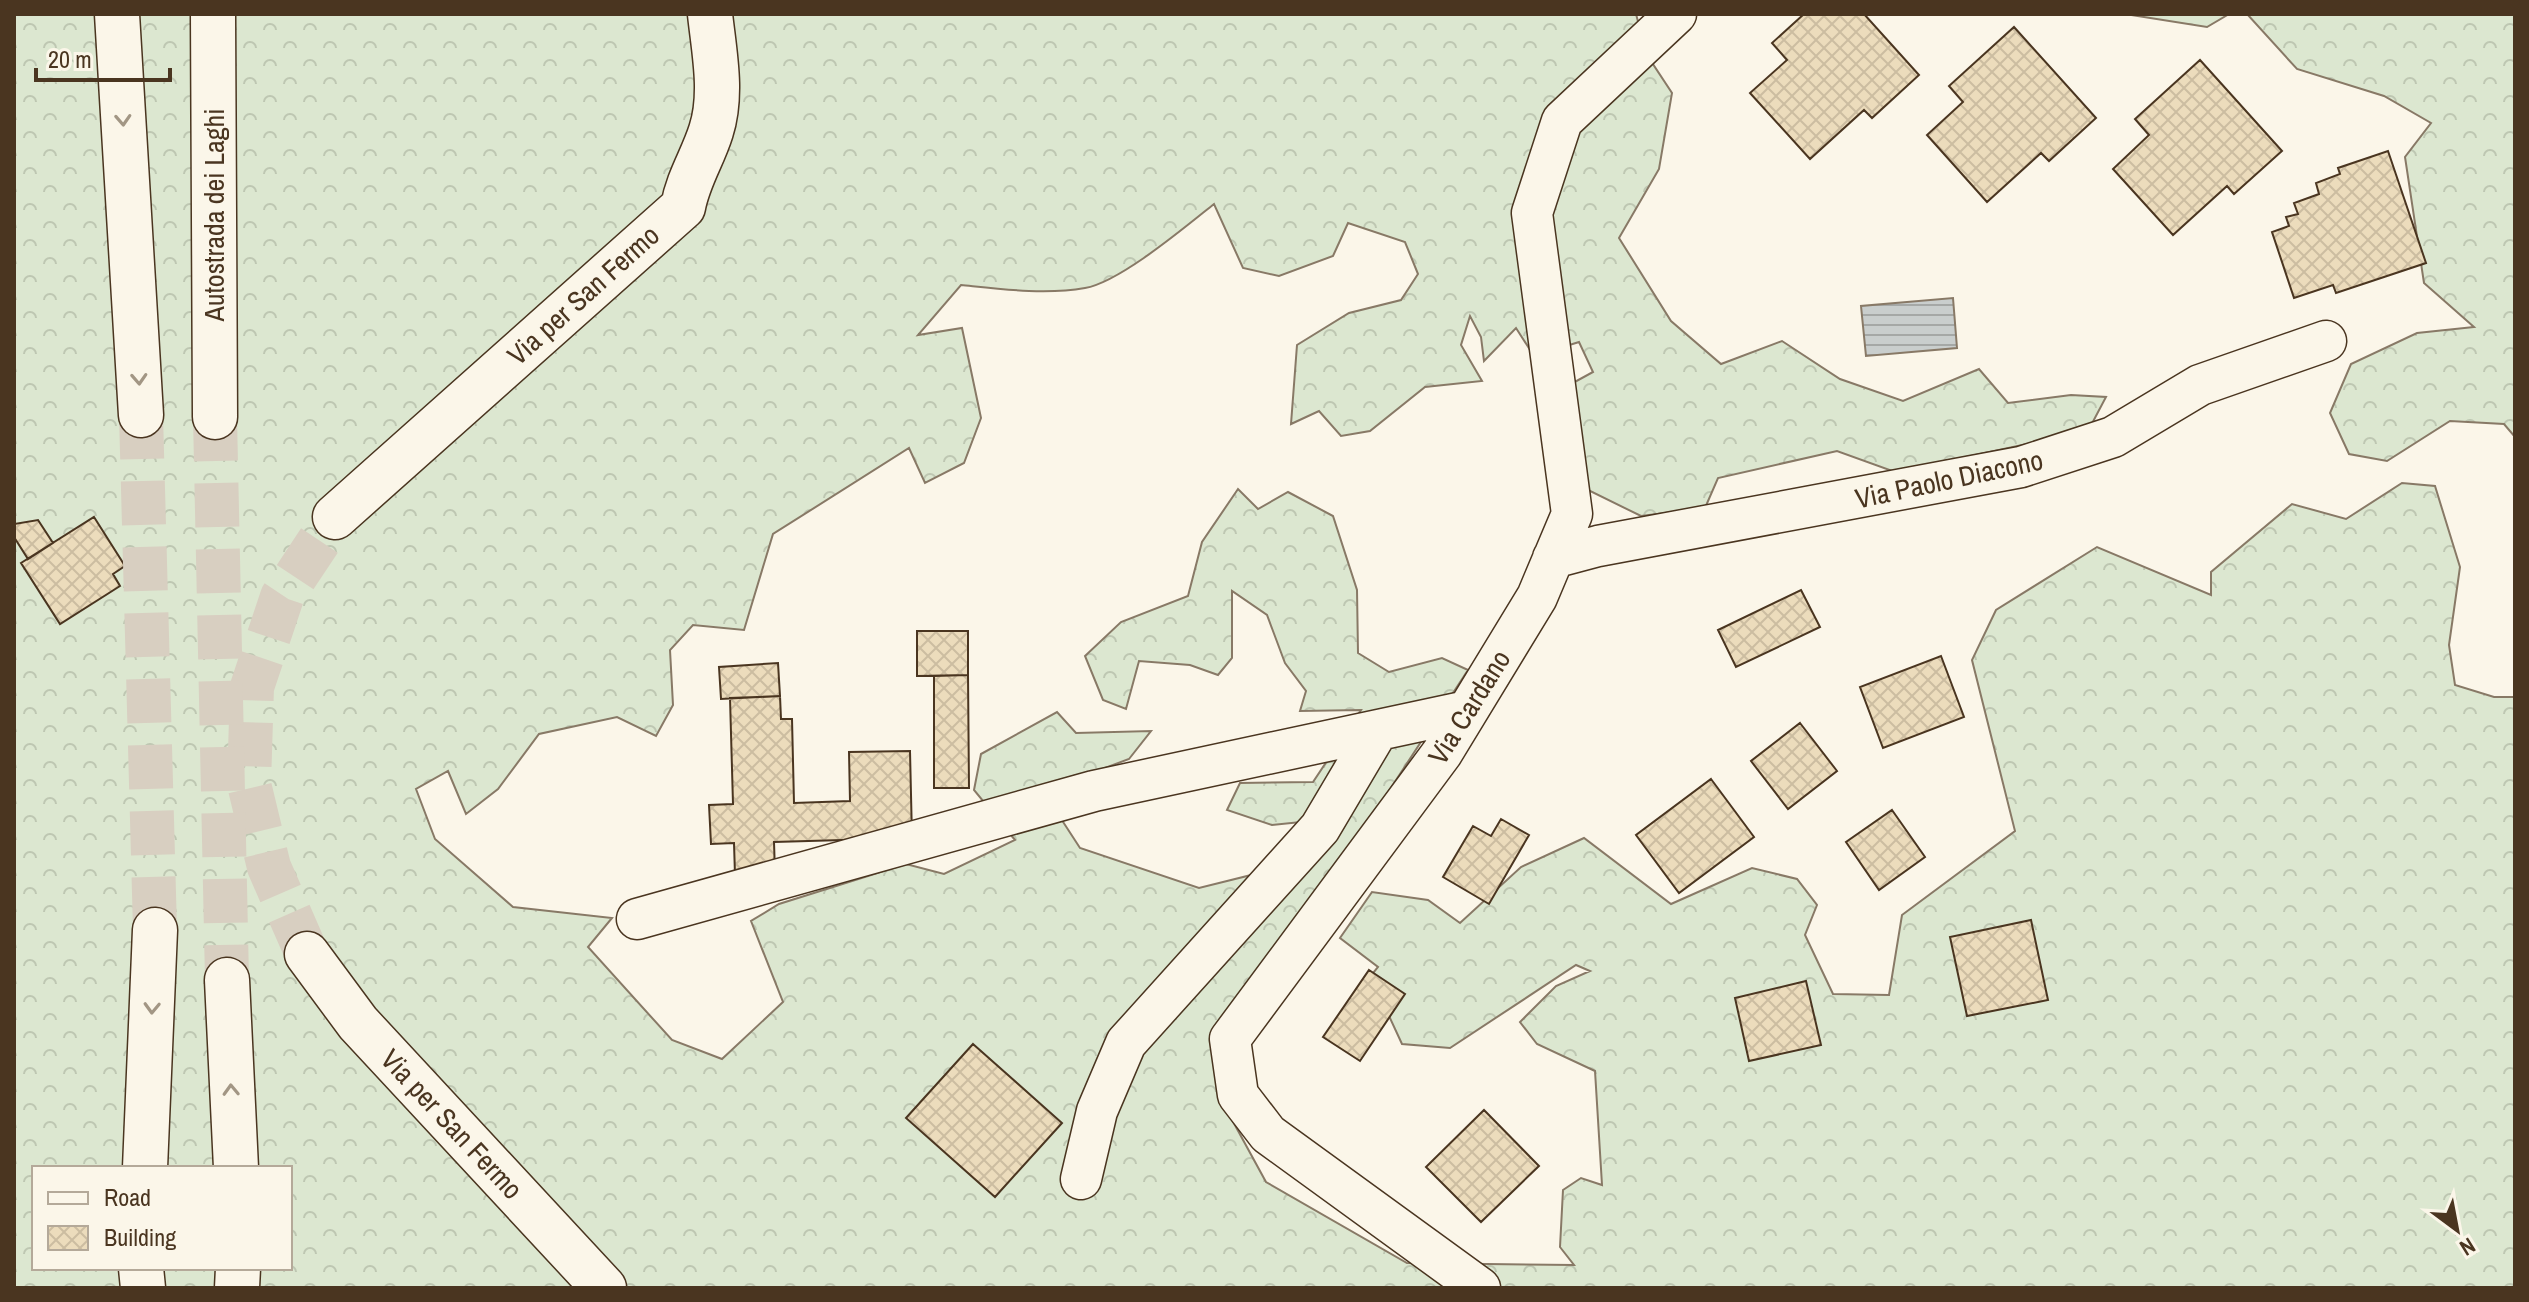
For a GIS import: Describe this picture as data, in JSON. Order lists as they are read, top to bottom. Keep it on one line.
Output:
{"streets":{"main road":["Autostrada dei Laghi","Via per San Fermo"],"street":["Via Paolo Diacono","Via Cardano"]},"crossings":[["Via Paolo Diacono","Via Cardano"]],"legend":["Road","Building"],"scale_bar":"20 m","north":"bottom right"}
